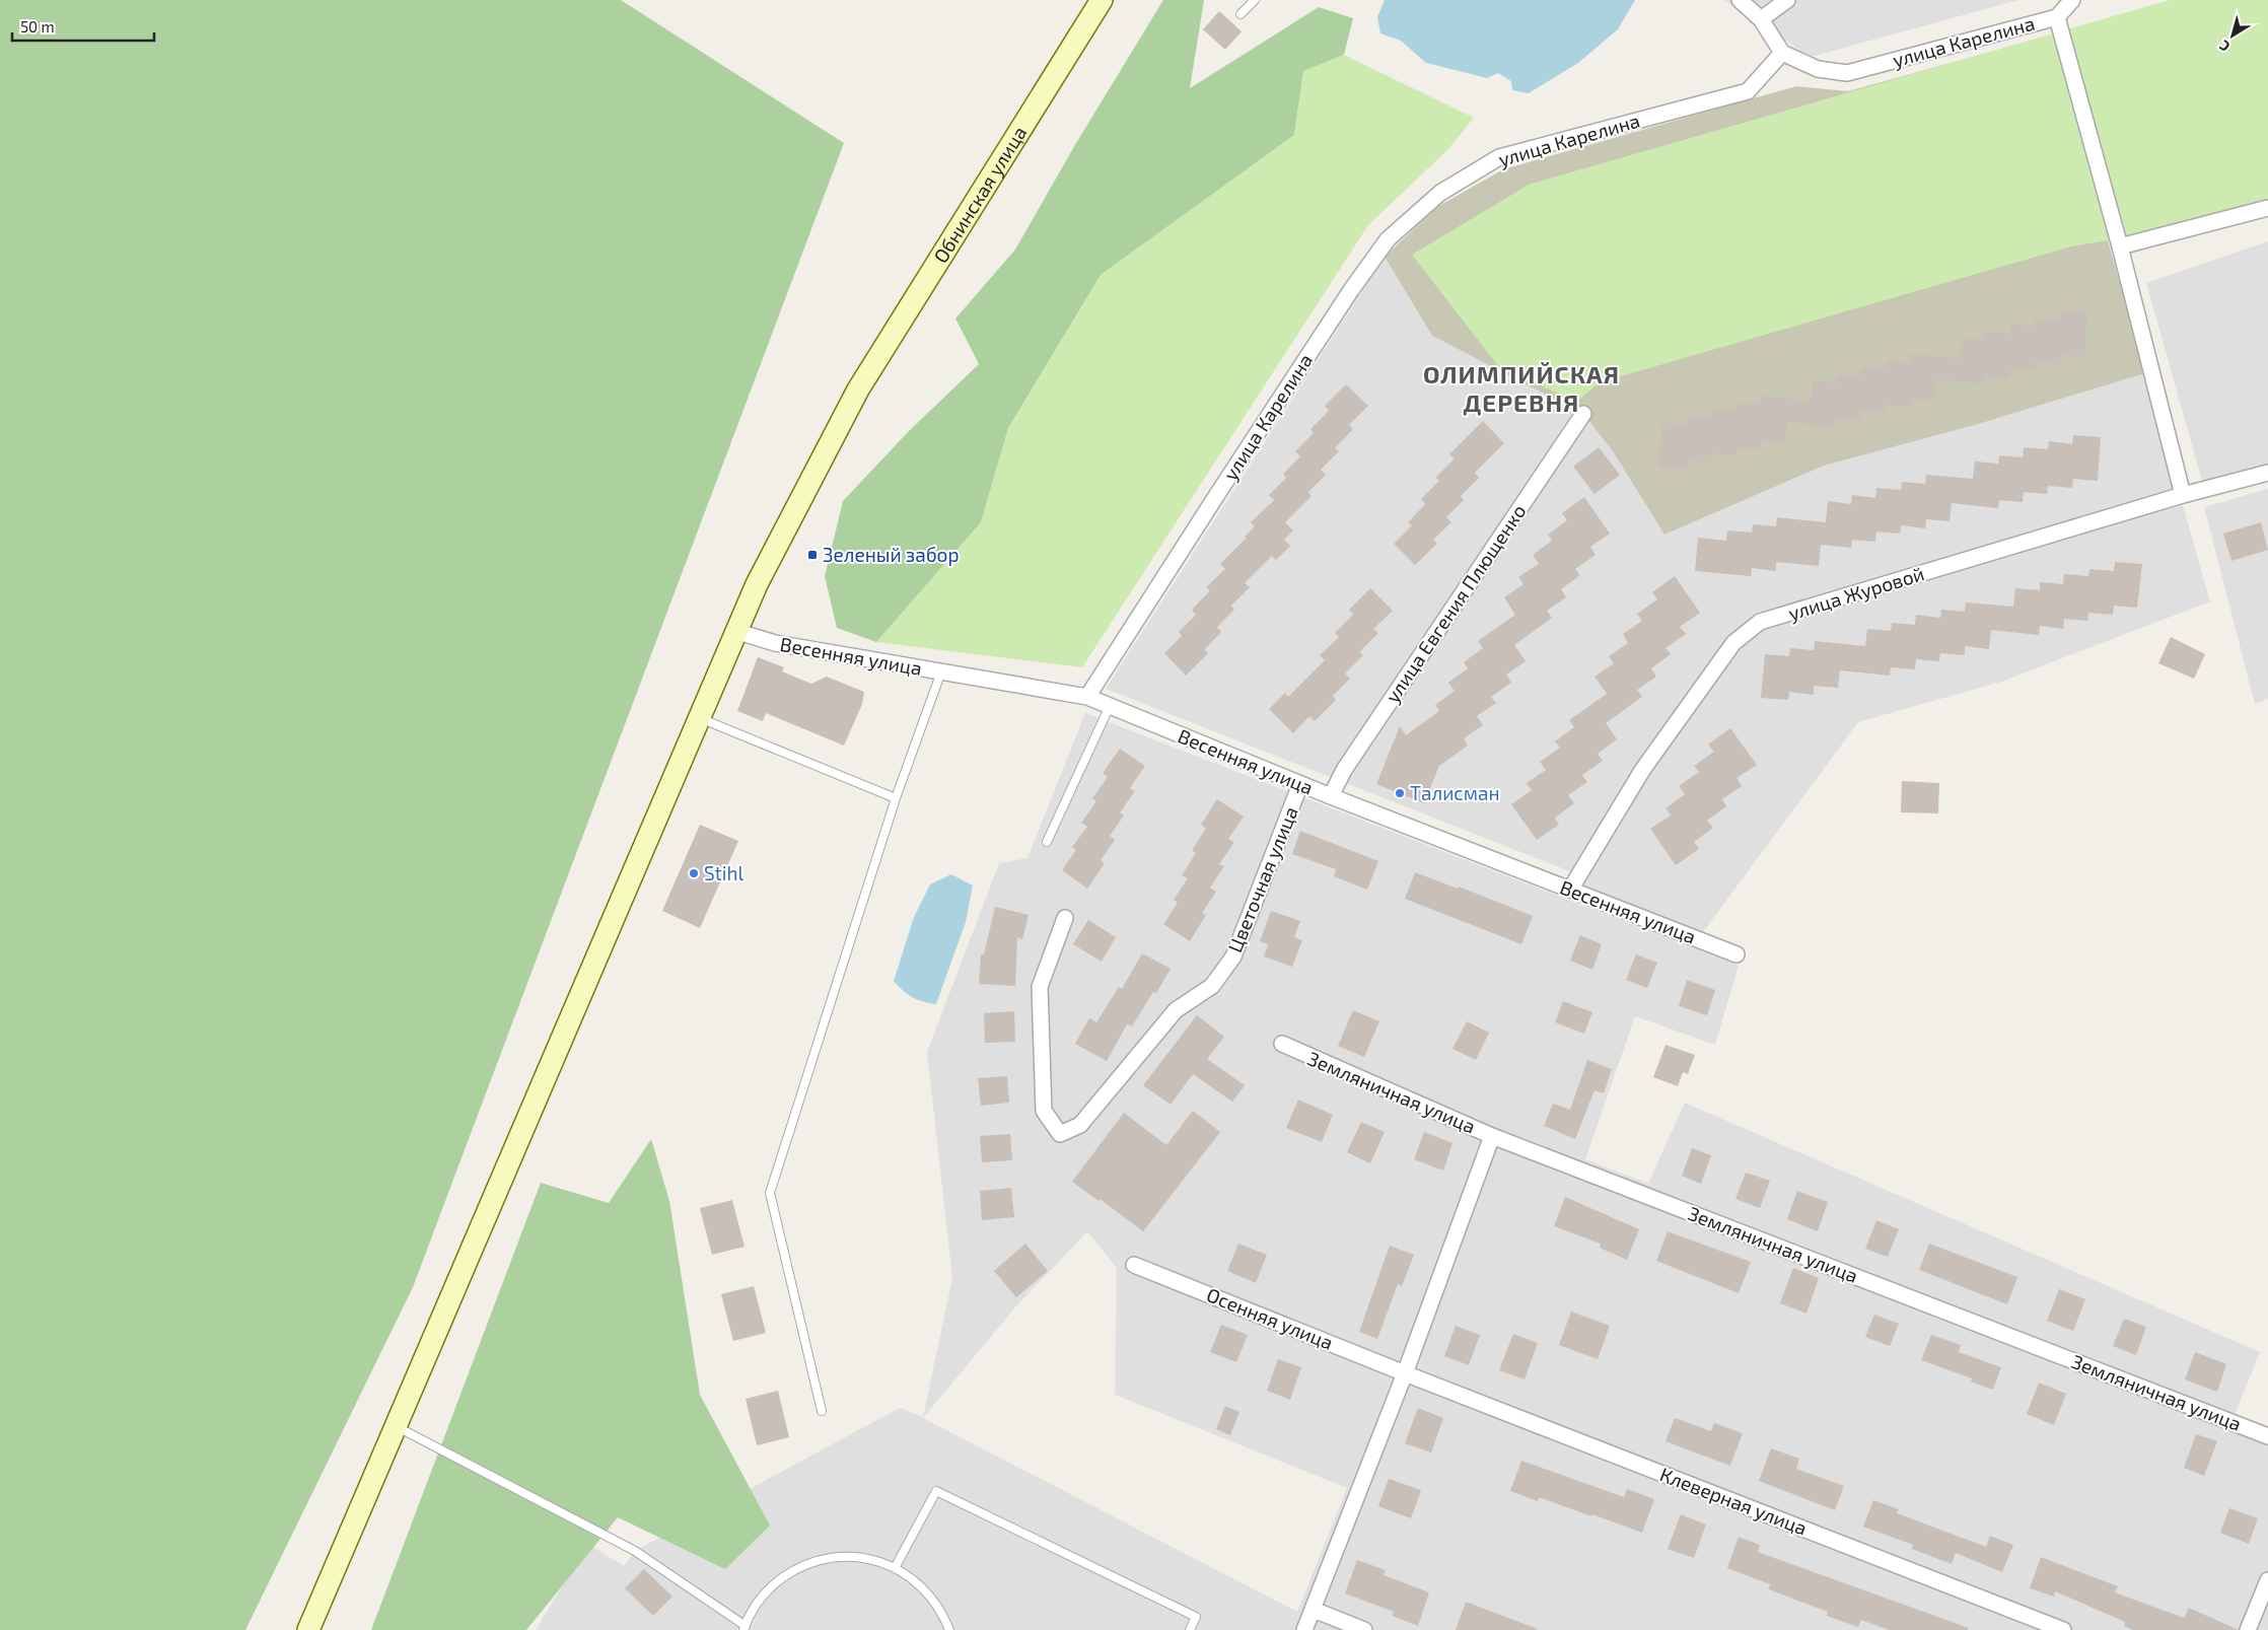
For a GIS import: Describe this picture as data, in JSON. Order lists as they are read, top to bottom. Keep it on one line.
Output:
{"streets":{"street":["улица Карелина","Обнинская улица","улица Журовой","улица Евгения Плющенко","Весенняя улица","Цветочная улица","Земляничная улица","Осенняя улица","Клеверная улица"]},"crossings":[["улица Карелина","Весенняя улица"],["Обнинская улица","Весенняя улица"],["улица Журовой","Весенняя улица"],["улица Евгения Плющенко","Весенняя улица"],["Весенняя улица","Цветочная улица"],["Осенняя улица","Клеверная улица"]],"districts":["ОЛИМПИЙСКАЯ ДЕРЕВНЯ"],"places":{"transit":["Зеленый забор"],"other":["Талисман","Stihl"]},"scale_bar":"50 m","north":"bottom left"}
